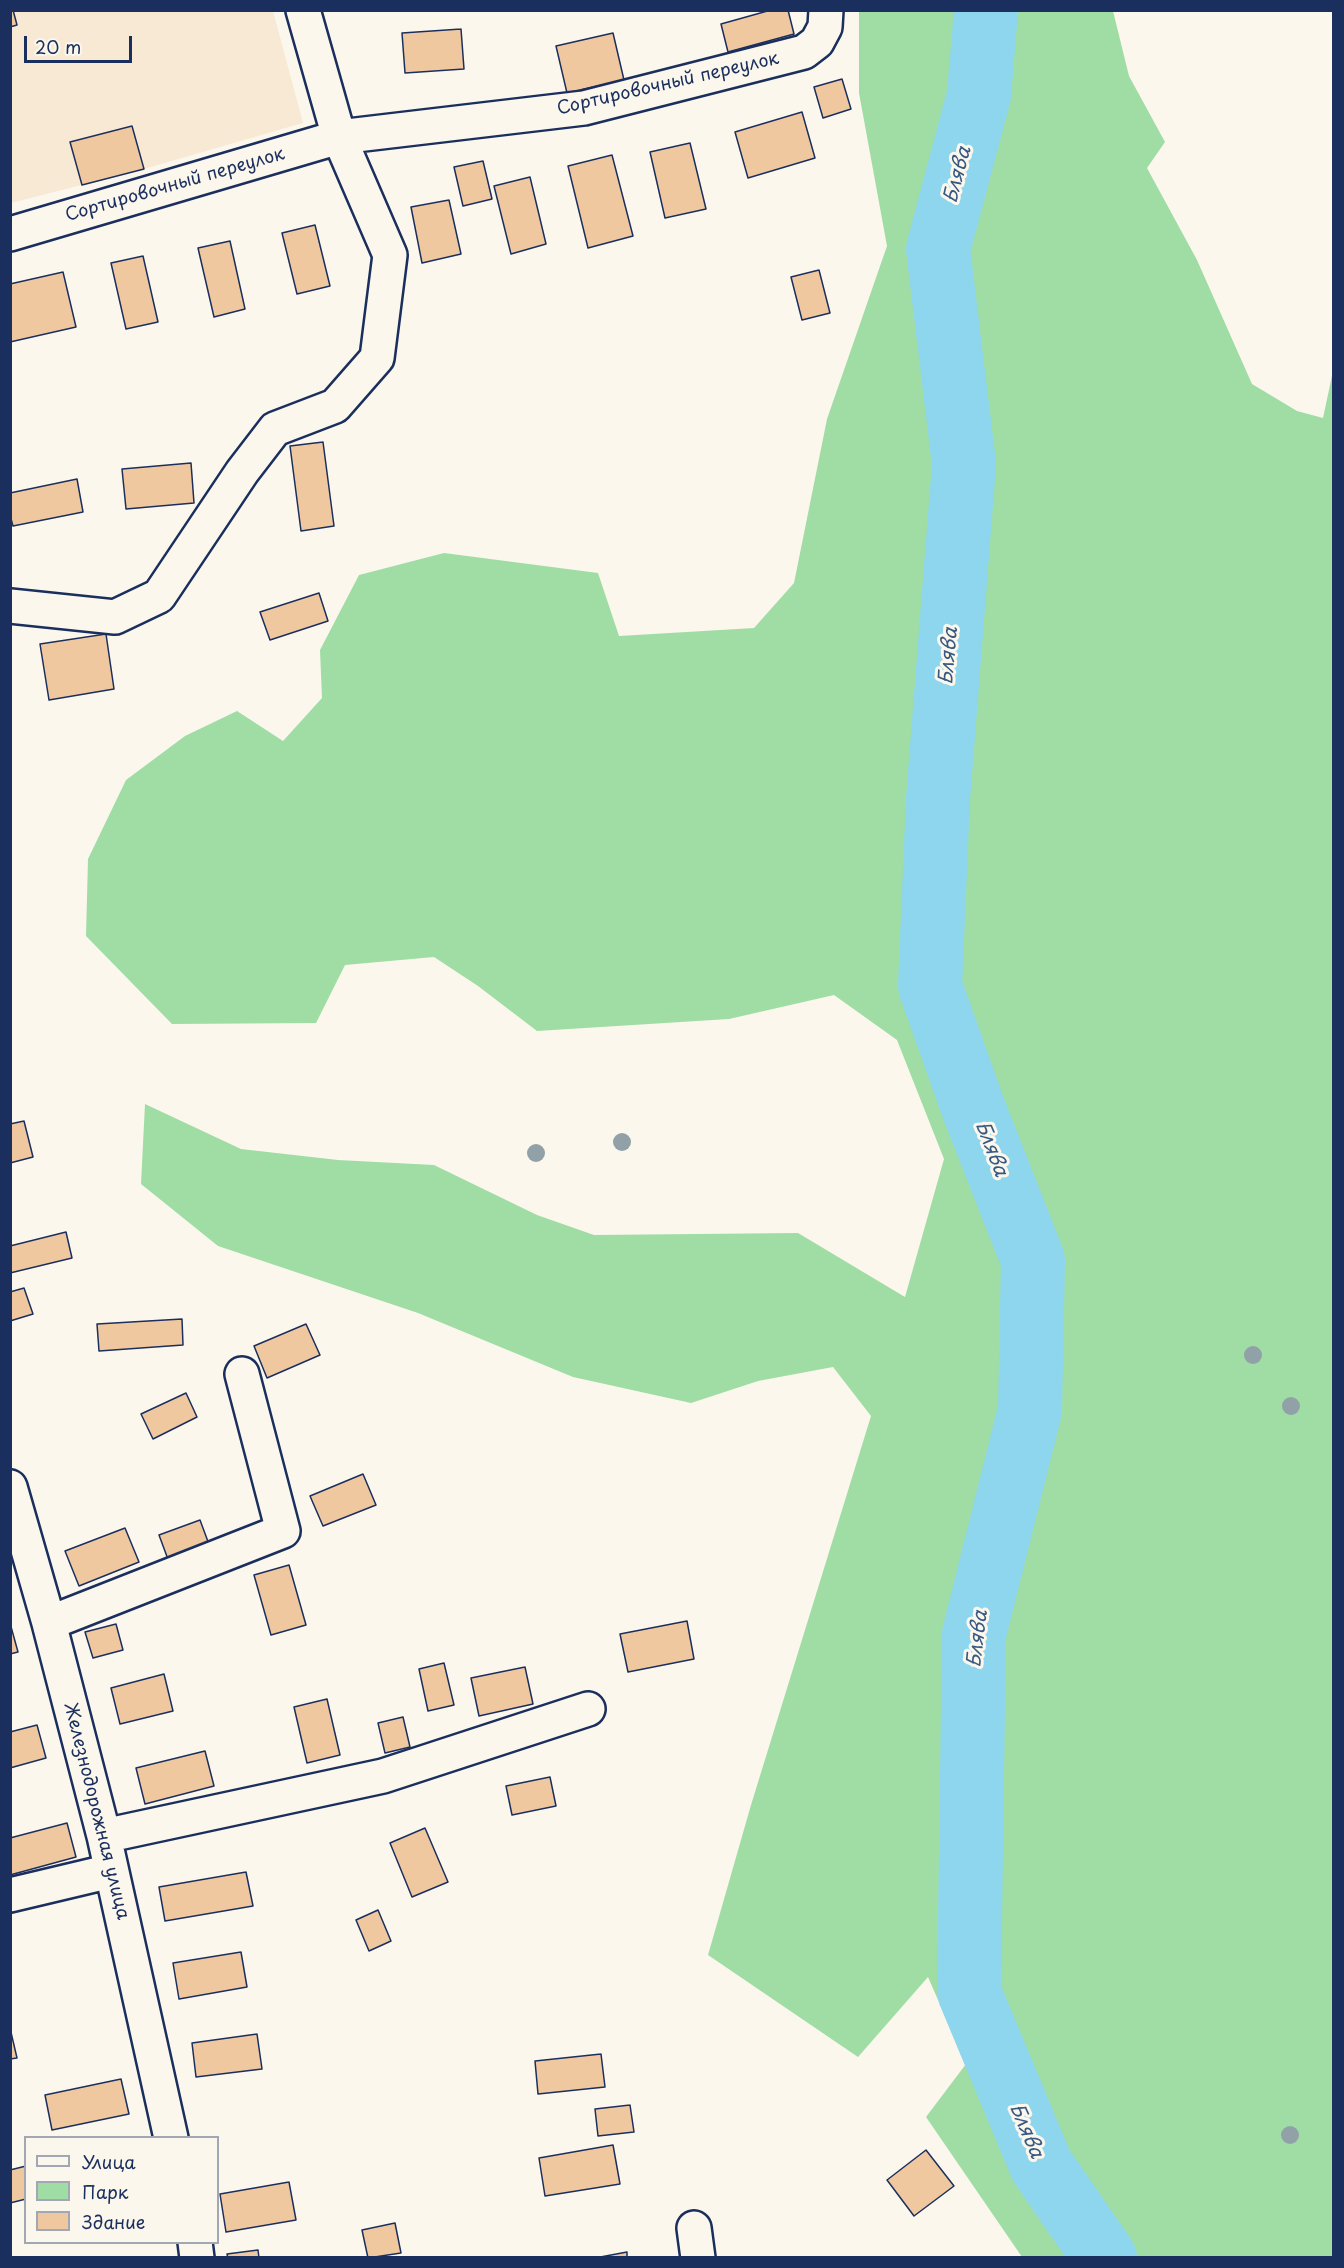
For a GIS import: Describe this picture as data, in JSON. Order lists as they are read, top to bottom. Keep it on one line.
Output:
{"streets":{"street":["Сортировочный переулок","Железнодорожная улица"]},"water":["Блява"],"legend":["Улица","Парк","Здание"],"scale_bar":"20 m"}
